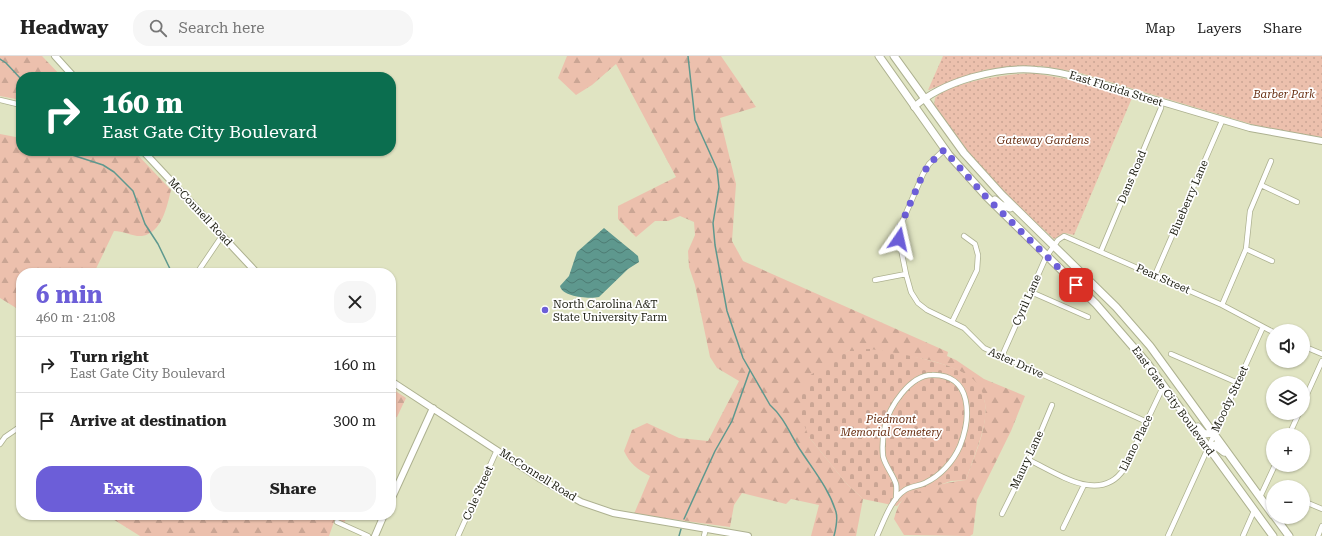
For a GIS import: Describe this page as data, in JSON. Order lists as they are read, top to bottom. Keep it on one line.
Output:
{"streets":{"main road":["East Gate City Boulevard"],"street":["East Florida Street","Dans Road","Blueberry Lane","McConnell Road","Pear Street","Cyril Lane","Aster Drive","Moody Street","Llano Place","Maury Lane","Cole Street"]},"crossings":[["East Florida Street","Dans Road"],["East Florida Street","Blueberry Lane"],["East Florida Street","East Gate City Boulevard"],["Dans Road","Pear Street"],["Blueberry Lane","Pear Street"],["McConnell Road","Cole Street"],["Pear Street","Cyril Lane"],["Pear Street","Moody Street"],["Pear Street","East Gate City Boulevard"],["Cyril Lane","Aster Drive"],["Cyril Lane","East Gate City Boulevard"],["Aster Drive","East Gate City Boulevard"],["Aster Drive","Llano Place"],["Moody Street","East Gate City Boulevard"],["East Gate City Boulevard","Llano Place"],["Llano Place","Maury Lane"]],"parks":["Barber Park","Gateway Gardens","Piedmont Memorial Cemetery"],"places":["North Carolina A&T State University Farm"],"page":{"header":"Headway","search":"Search here","nav":["Map","Layers","Share"],"turn":["160 m","East Gate City Boulevard"],"heading":["6 min","460 m · 21:08"],"map_buttons":["+","−"],"list":[{"name":"Turn right","note":"East Gate City Boulevard","value":"160 m"},{"name":"Arrive at destination","value":"300 m"}],"buttons":["Exit","Share"]}}
